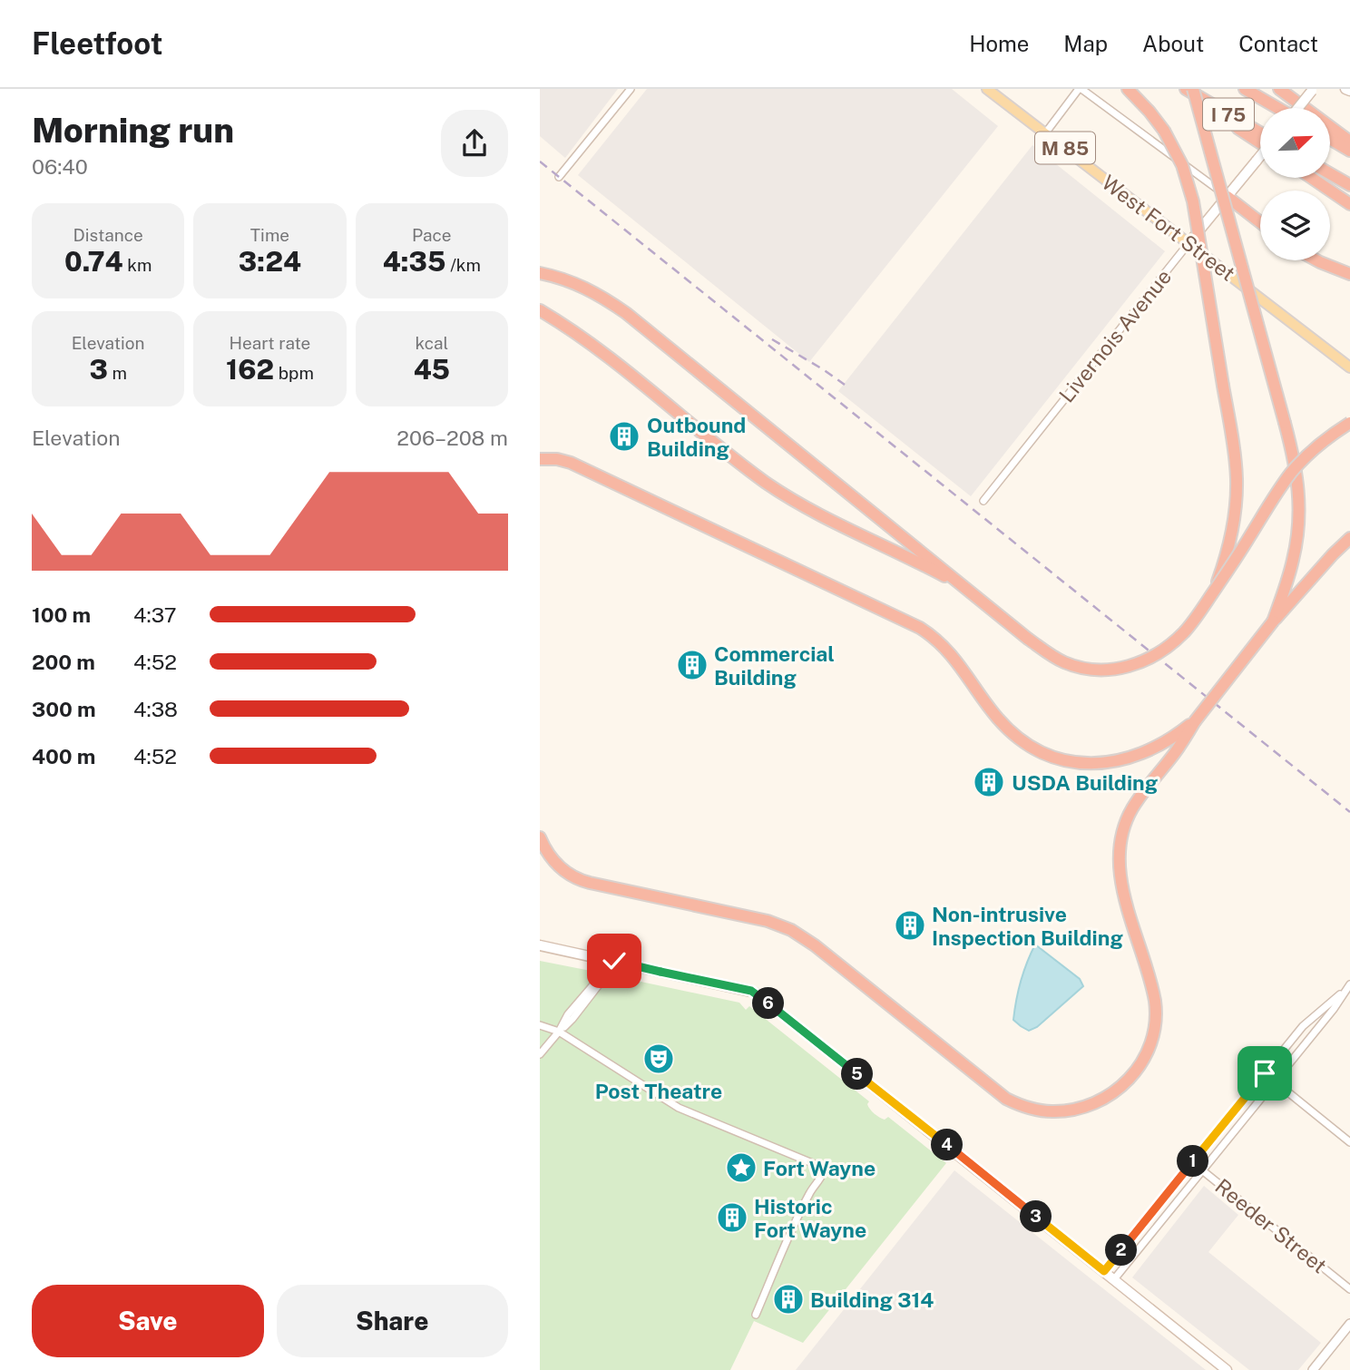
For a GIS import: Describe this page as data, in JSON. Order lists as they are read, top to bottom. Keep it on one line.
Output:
{"streets":{"highway":["I 75"],"main road":["M 85","West Fort Street","Livernois Avenue"],"street":["Reeder Street"]},"crossings":[["West Fort Street","Livernois Avenue"]],"places":{"building":["Outbound Building","Commercial Building","USDA Building","Non-intrusive Inspection Building","Historic Fort Wayne","Building 314"],"theatre":["Post Theatre"],"place":["Fort Wayne"]},"north":"top right","page":{"header":"Fleetfoot","nav":["Home","Map","About","Contact"],"heading":["Morning run","06:40"],"stats":[["Distance","0.74 km"],["Time","3:24"],["Pace","4:35 /km"],["Elevation","3 m"],["Heart rate","162 bpm"],["kcal","45"]],"chart":["Elevation","206–208 m"],"list":[{"name":"100 m","note":"4:37"},{"name":"200 m","note":"4:52"},{"name":"300 m","note":"4:38"},{"name":"400 m","note":"4:52"}],"pins":["6","5","4","1","3","2"],"buttons":["Save","Share"]}}
